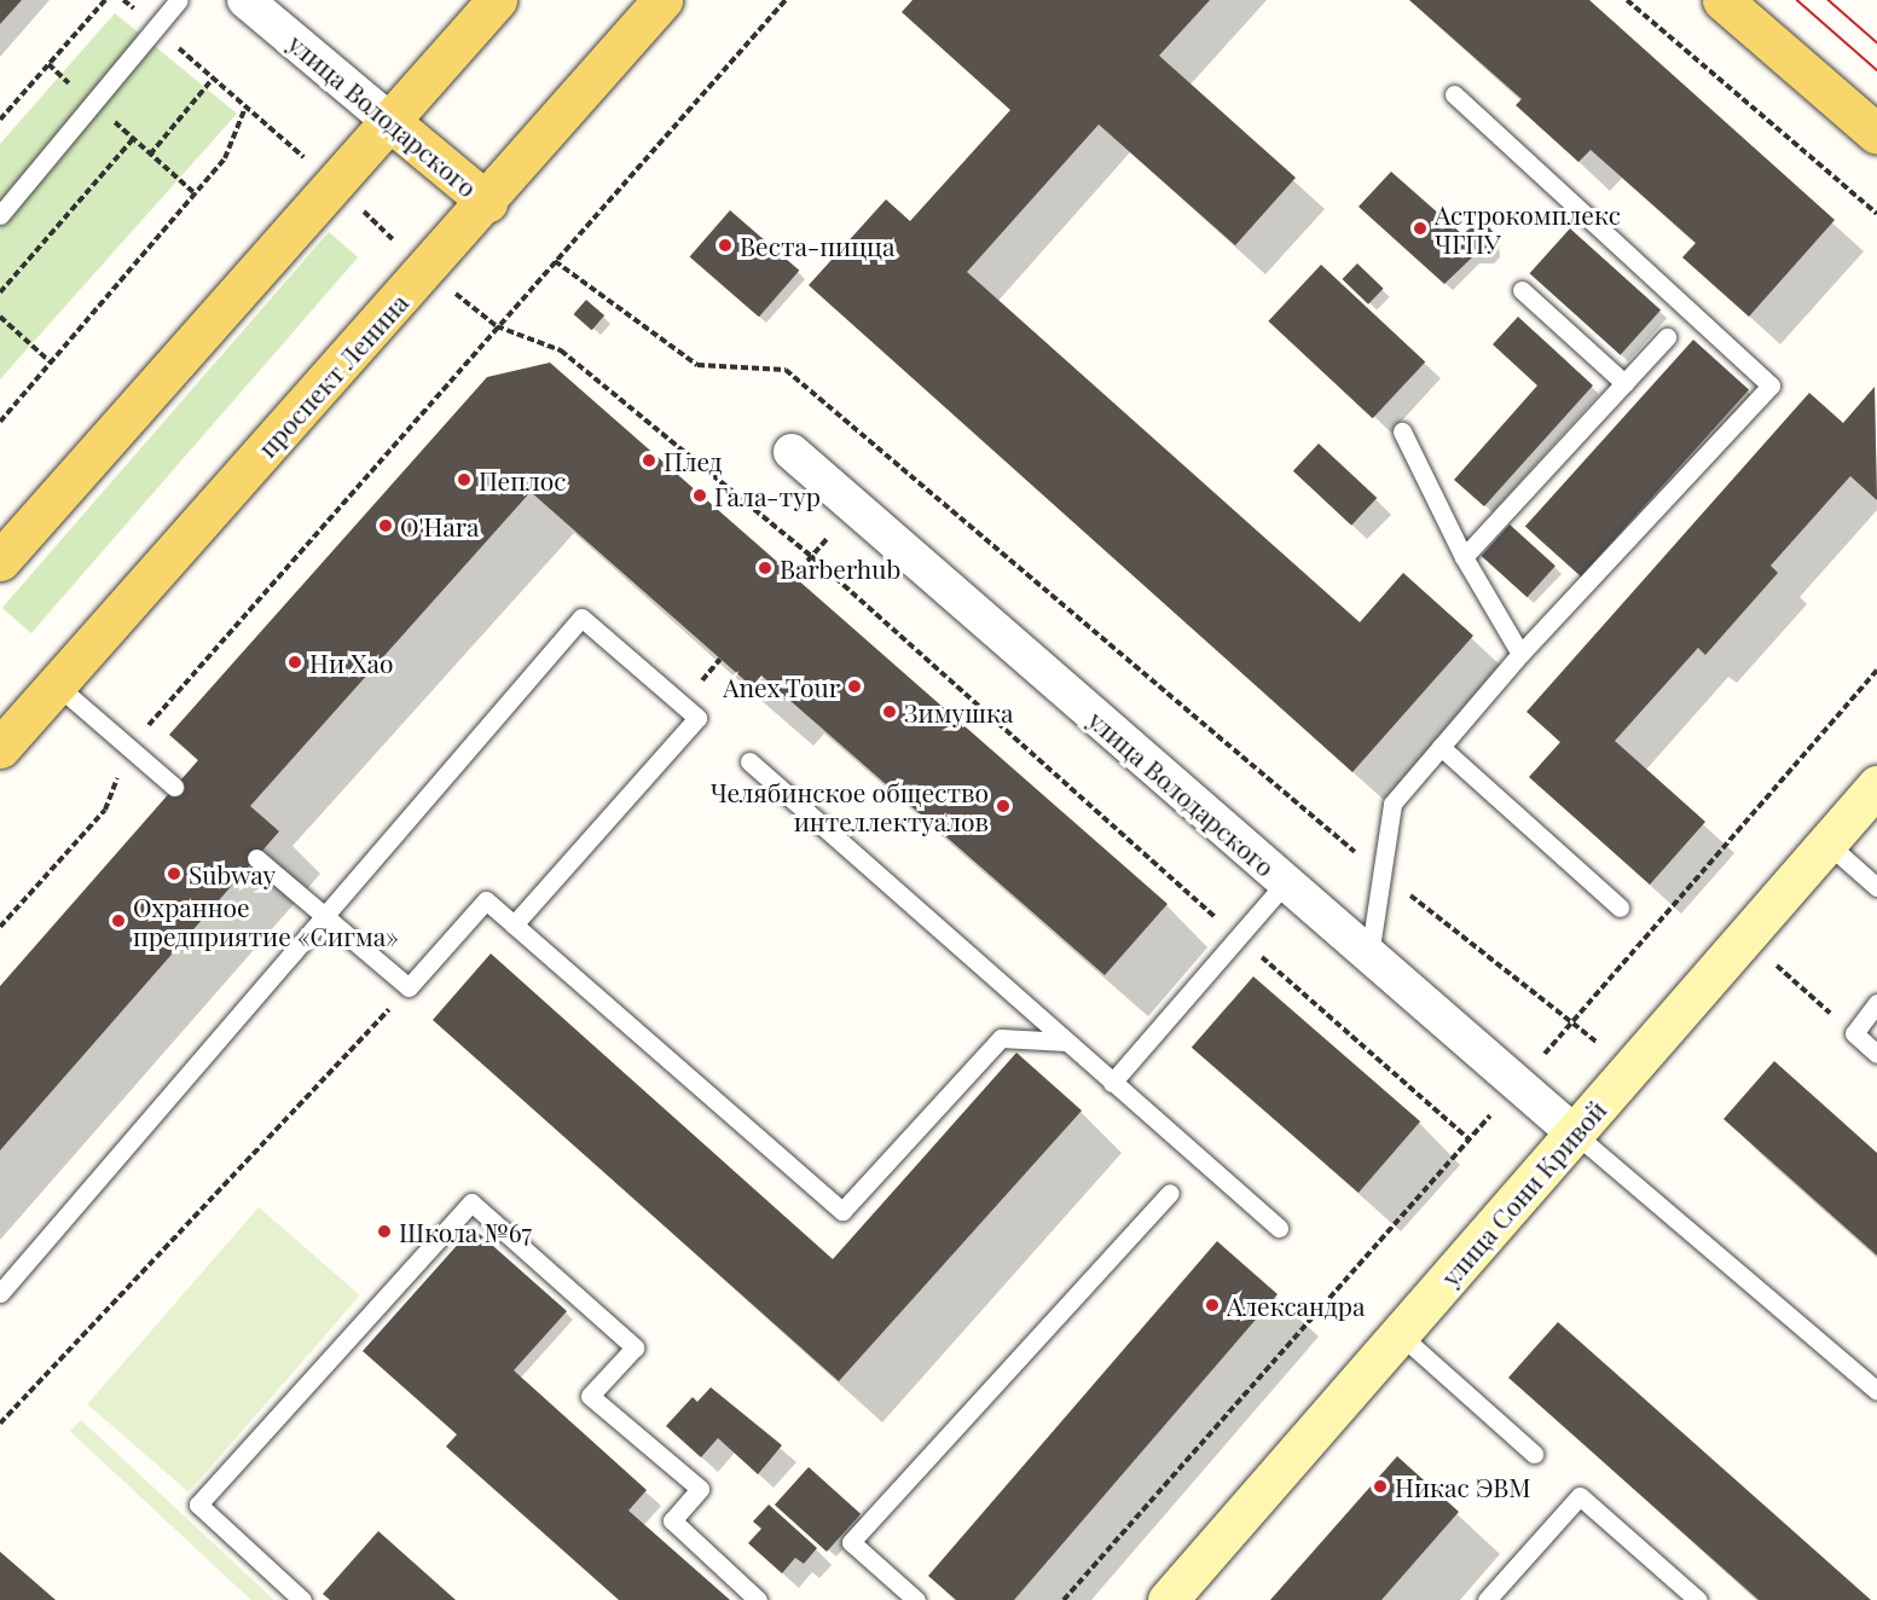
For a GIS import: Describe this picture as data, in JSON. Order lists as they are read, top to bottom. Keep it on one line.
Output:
{"streets":{"main road":["улица Володарского","проспект Ленина"],"street":["улица Сони Кривой"]},"crossings":[["улица Володарского","проспект Ленина"],["улица Володарского","улица Сони Кривой"]],"places":["Астрокомплекс ЧГПУ","Веста-пицца","Плед","Пеплос","Гала-тур","O'Hara","Barberhub","Ни Хао","Anex Tour","Зимушка","Челябинское общество интеллектуалов","Subway","Охранное предприятие «Сигма»","Школа №67","Александра","Никас ЭВМ"]}
